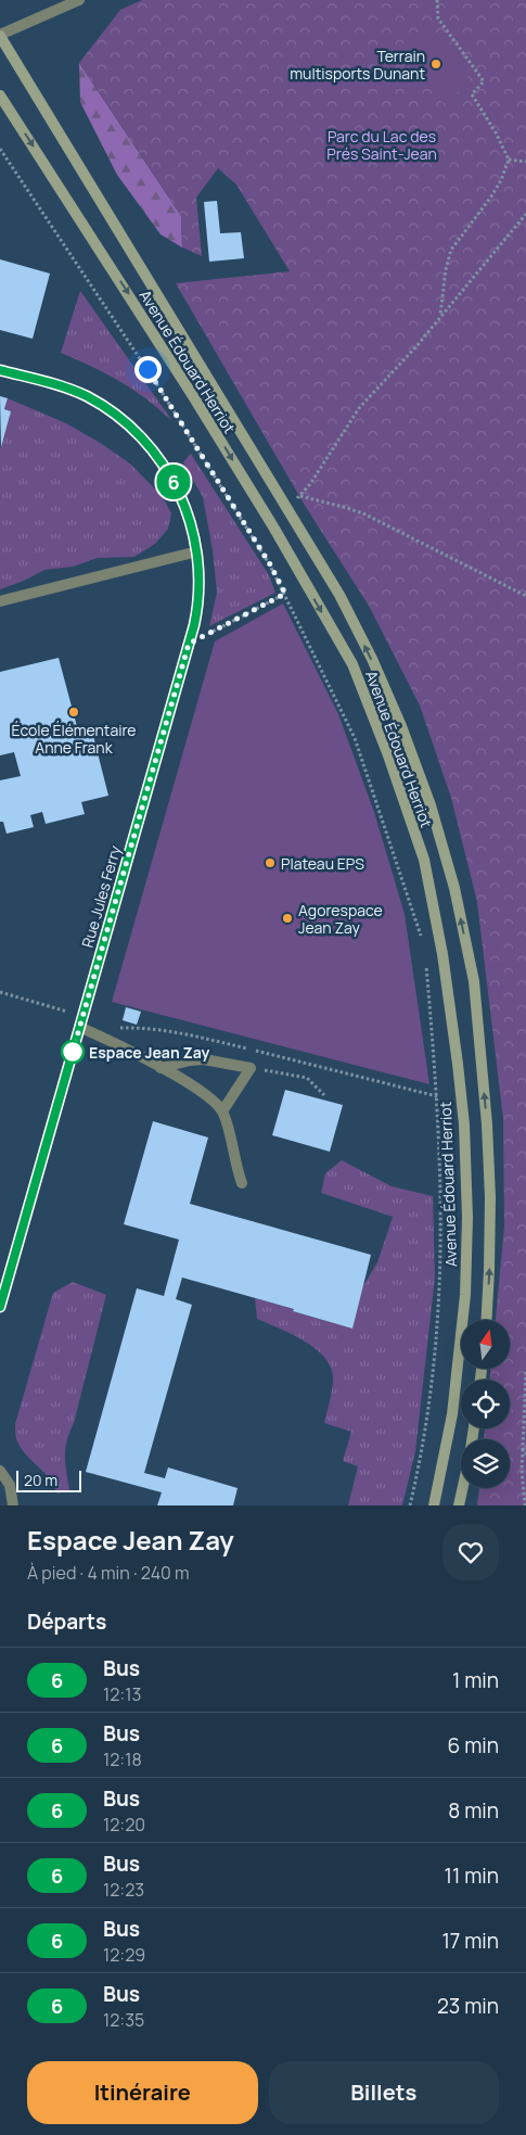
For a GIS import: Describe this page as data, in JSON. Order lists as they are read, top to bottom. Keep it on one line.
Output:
{"streets":{"main road":["Avenue Édouard Herriot"],"street":["Rue Jules Ferry"]},"parks":["Parc du Lac des Prés Saint-Jean"],"places":["Terrain multisports Dunant","École Élémentaire Anne Frank","Plateau EPS","Agorespace Jean Zay","Espace Jean Zay"],"lines":["bus line 6"],"scale_bar":"20 m","north":"top","page":{"on_map":"6","scale":"20 m","heading":[["Espace Jean Zay","À pied · 4 min · 240 m"],"Départs"],"list":[{"mark":"6","name":"Bus","note":"12:13","value":"1 min"},{"mark":"6","name":"Bus","note":"12:18","value":"6 min"},{"mark":"6","name":"Bus","note":"12:20","value":"8 min"},{"mark":"6","name":"Bus","note":"12:23","value":"11 min"},{"mark":"6","name":"Bus","note":"12:29","value":"17 min"},{"mark":"6","name":"Bus","note":"12:35","value":"23 min"}],"buttons":["Itinéraire","Billets"]}}
